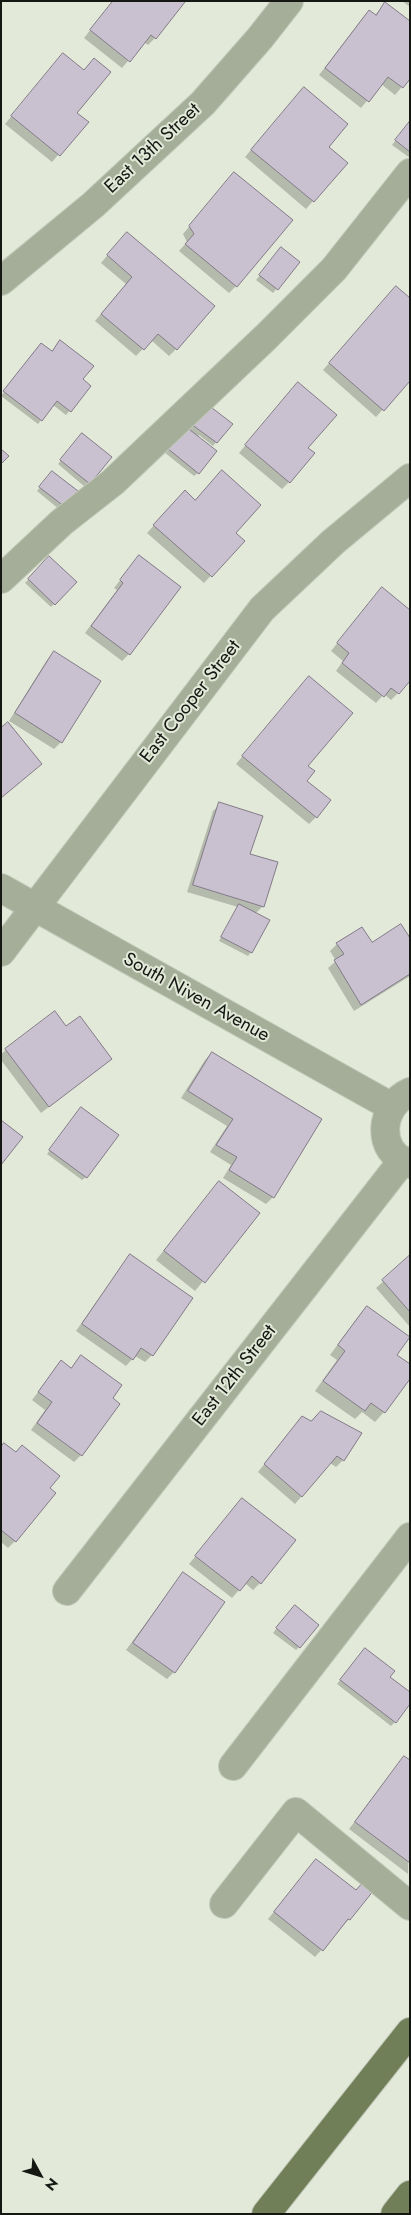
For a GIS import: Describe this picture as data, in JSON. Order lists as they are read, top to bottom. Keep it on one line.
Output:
{"streets":{"street":["East 13th Street","East Cooper Street","South Niven Avenue","East 12th Street"]},"crossings":[["East Cooper Street","South Niven Avenue"]],"north":"bottom right"}
